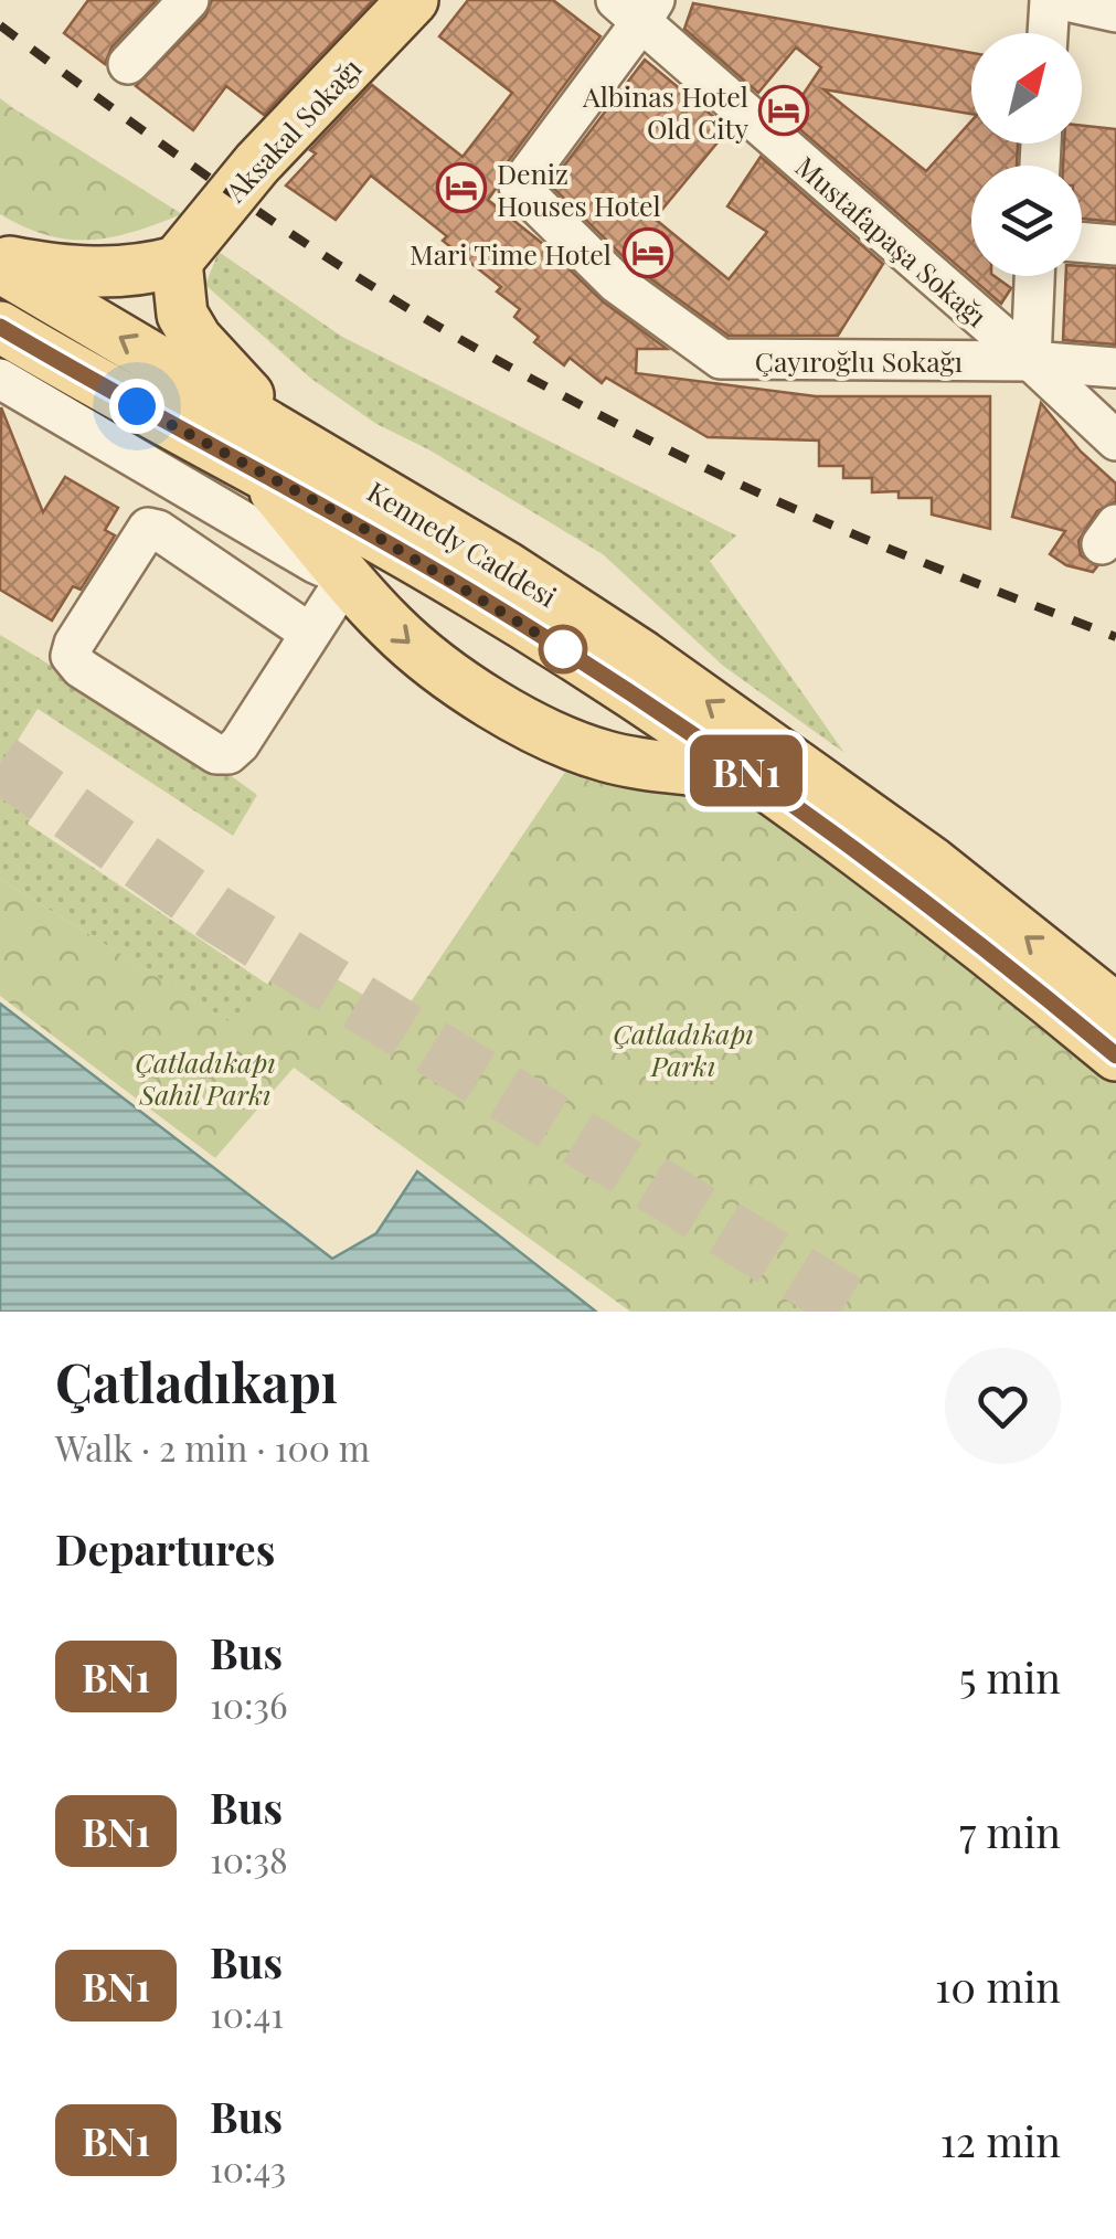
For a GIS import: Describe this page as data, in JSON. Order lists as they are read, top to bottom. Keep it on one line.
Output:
{"streets":{"main road":["Aksakal Sokağı","Kennedy Caddesi"],"street":["Mustafapaşa Sokağı","Çayıroğlu Sokağı"]},"crossings":[["Mustafapaşa Sokağı","Çayıroğlu Sokağı"]],"parks":["Çatladıkapı Parkı","Çatladıkapı Sahil Parkı"],"places":{"hotel":["Albinas Hotel Old City","Deniz Houses Hotel","Mari Time Hotel"]},"lines":["bus line BN1"],"north":"top right","page":{"on_map":"BN1","heading":[["Çatladıkapı","Walk · 2 min · 100 m"],"Departures"],"list":[{"mark":"BN1","name":"Bus","note":"10:36","value":"5 min"},{"mark":"BN1","name":"Bus","note":"10:38","value":"7 min"},{"mark":"BN1","name":"Bus","note":"10:41","value":"10 min"},{"mark":"BN1","name":"Bus","note":"10:43","value":"12 min"}]}}
